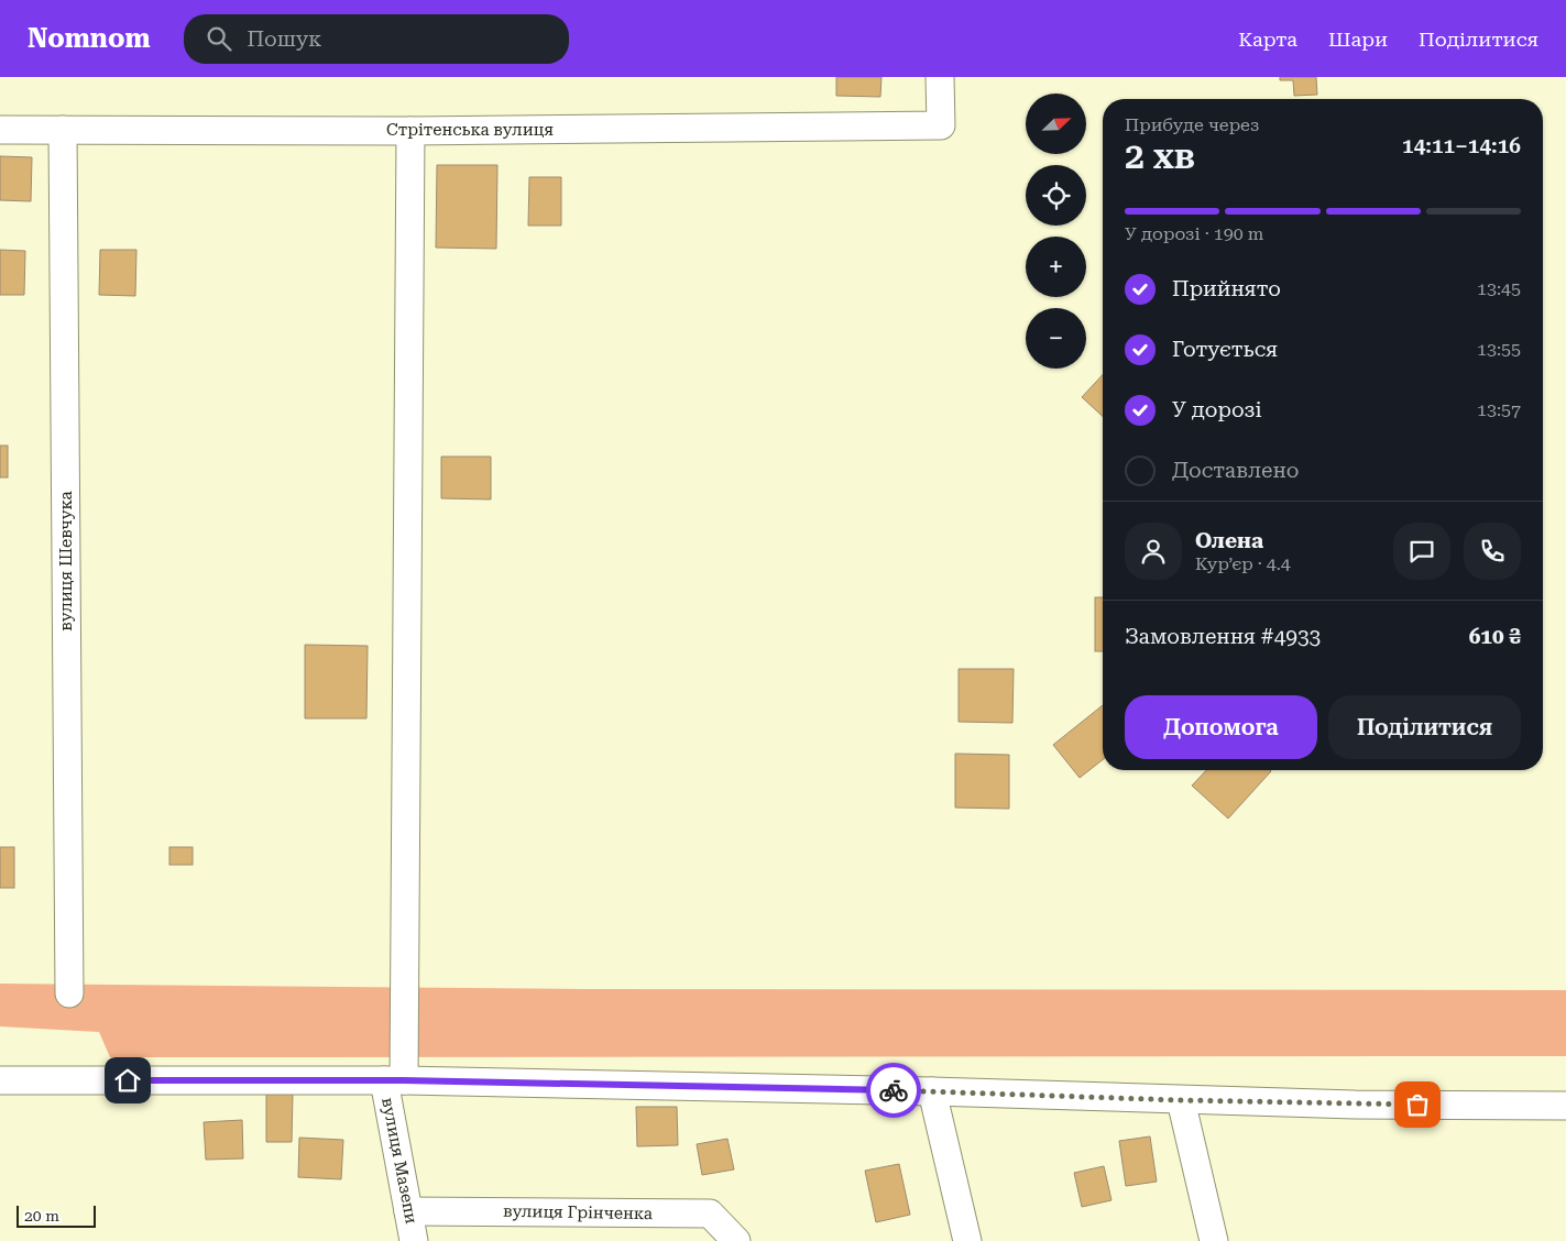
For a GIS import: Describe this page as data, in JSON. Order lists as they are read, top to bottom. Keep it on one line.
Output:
{"streets":{"street":["Стрітенська вулиця","вулиця Шевчука","вулиця Мазепи","вулиця Грінченка"]},"crossings":[["Стрітенська вулиця","вулиця Шевчука"],["Стрітенська вулиця","вулиця Мазепи"],["вулиця Мазепи","вулиця Грінченка"]],"scale_bar":"20 m","north":"top right","page":{"header":"Nomnom","search":"Пошук","nav":["Карта","Шари","Поділитися"],"map_buttons":["+","−"],"heading":["2 хв","Прибуде через","14:11–14:16"],"panel":["Олена","Кур’єр · 4.4","Замовлення #4933","610 ₴"],"bar":"У дорозі · 190 m","list":[["Прийнято","13:45"],["Готується","13:55"],["У дорозі","13:57"],"Доставлено"],"buttons":["Допомога","Поділитися"],"scale":"20 m"}}
